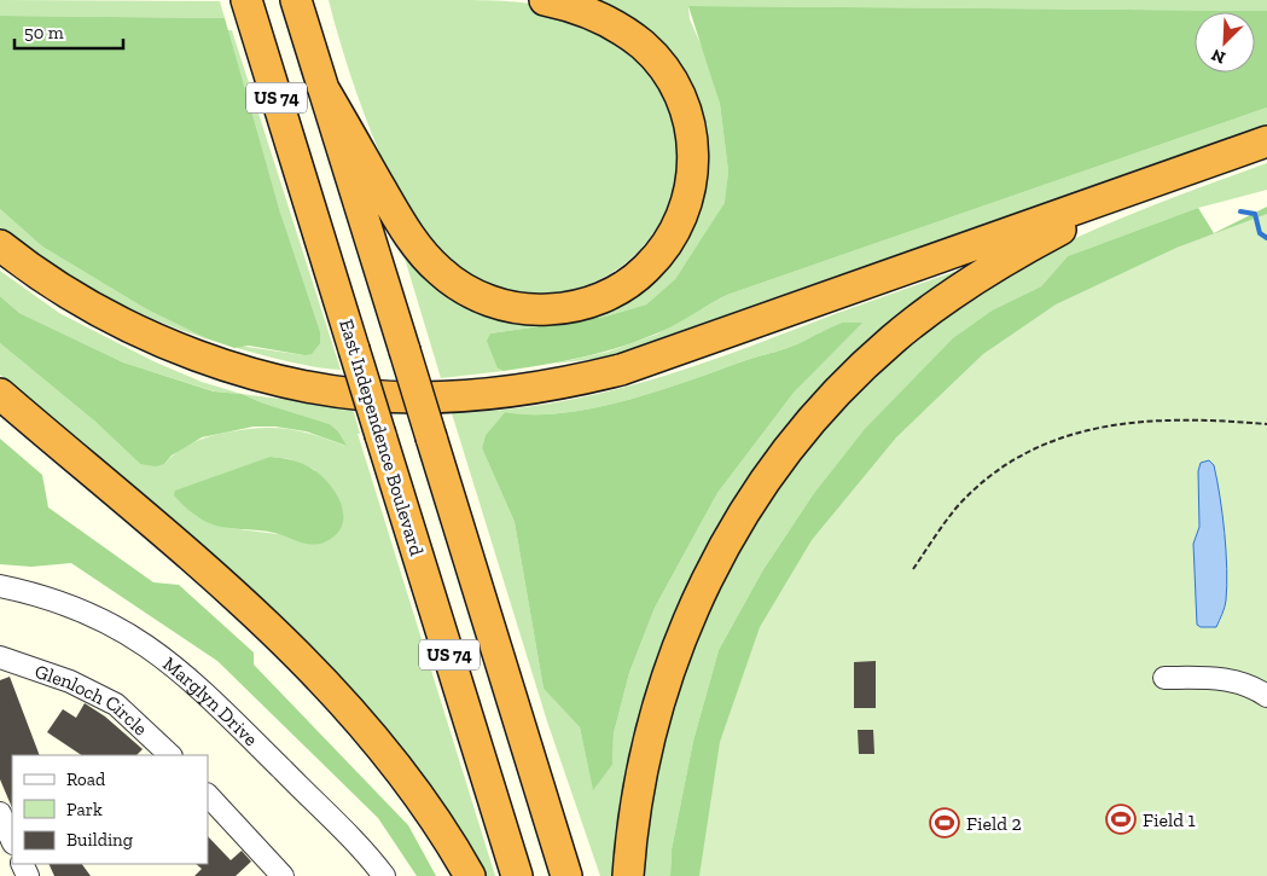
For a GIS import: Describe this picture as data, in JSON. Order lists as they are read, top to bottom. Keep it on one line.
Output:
{"streets":{"highway":["US 74","East Independence Boulevard"],"street":["Glenloch Circle","Marglyn Drive"]},"places":{"sports":["Field 1","Field 2"]},"legend":["Road","Park","Building"],"scale_bar":"50 m","north":"bottom left"}
